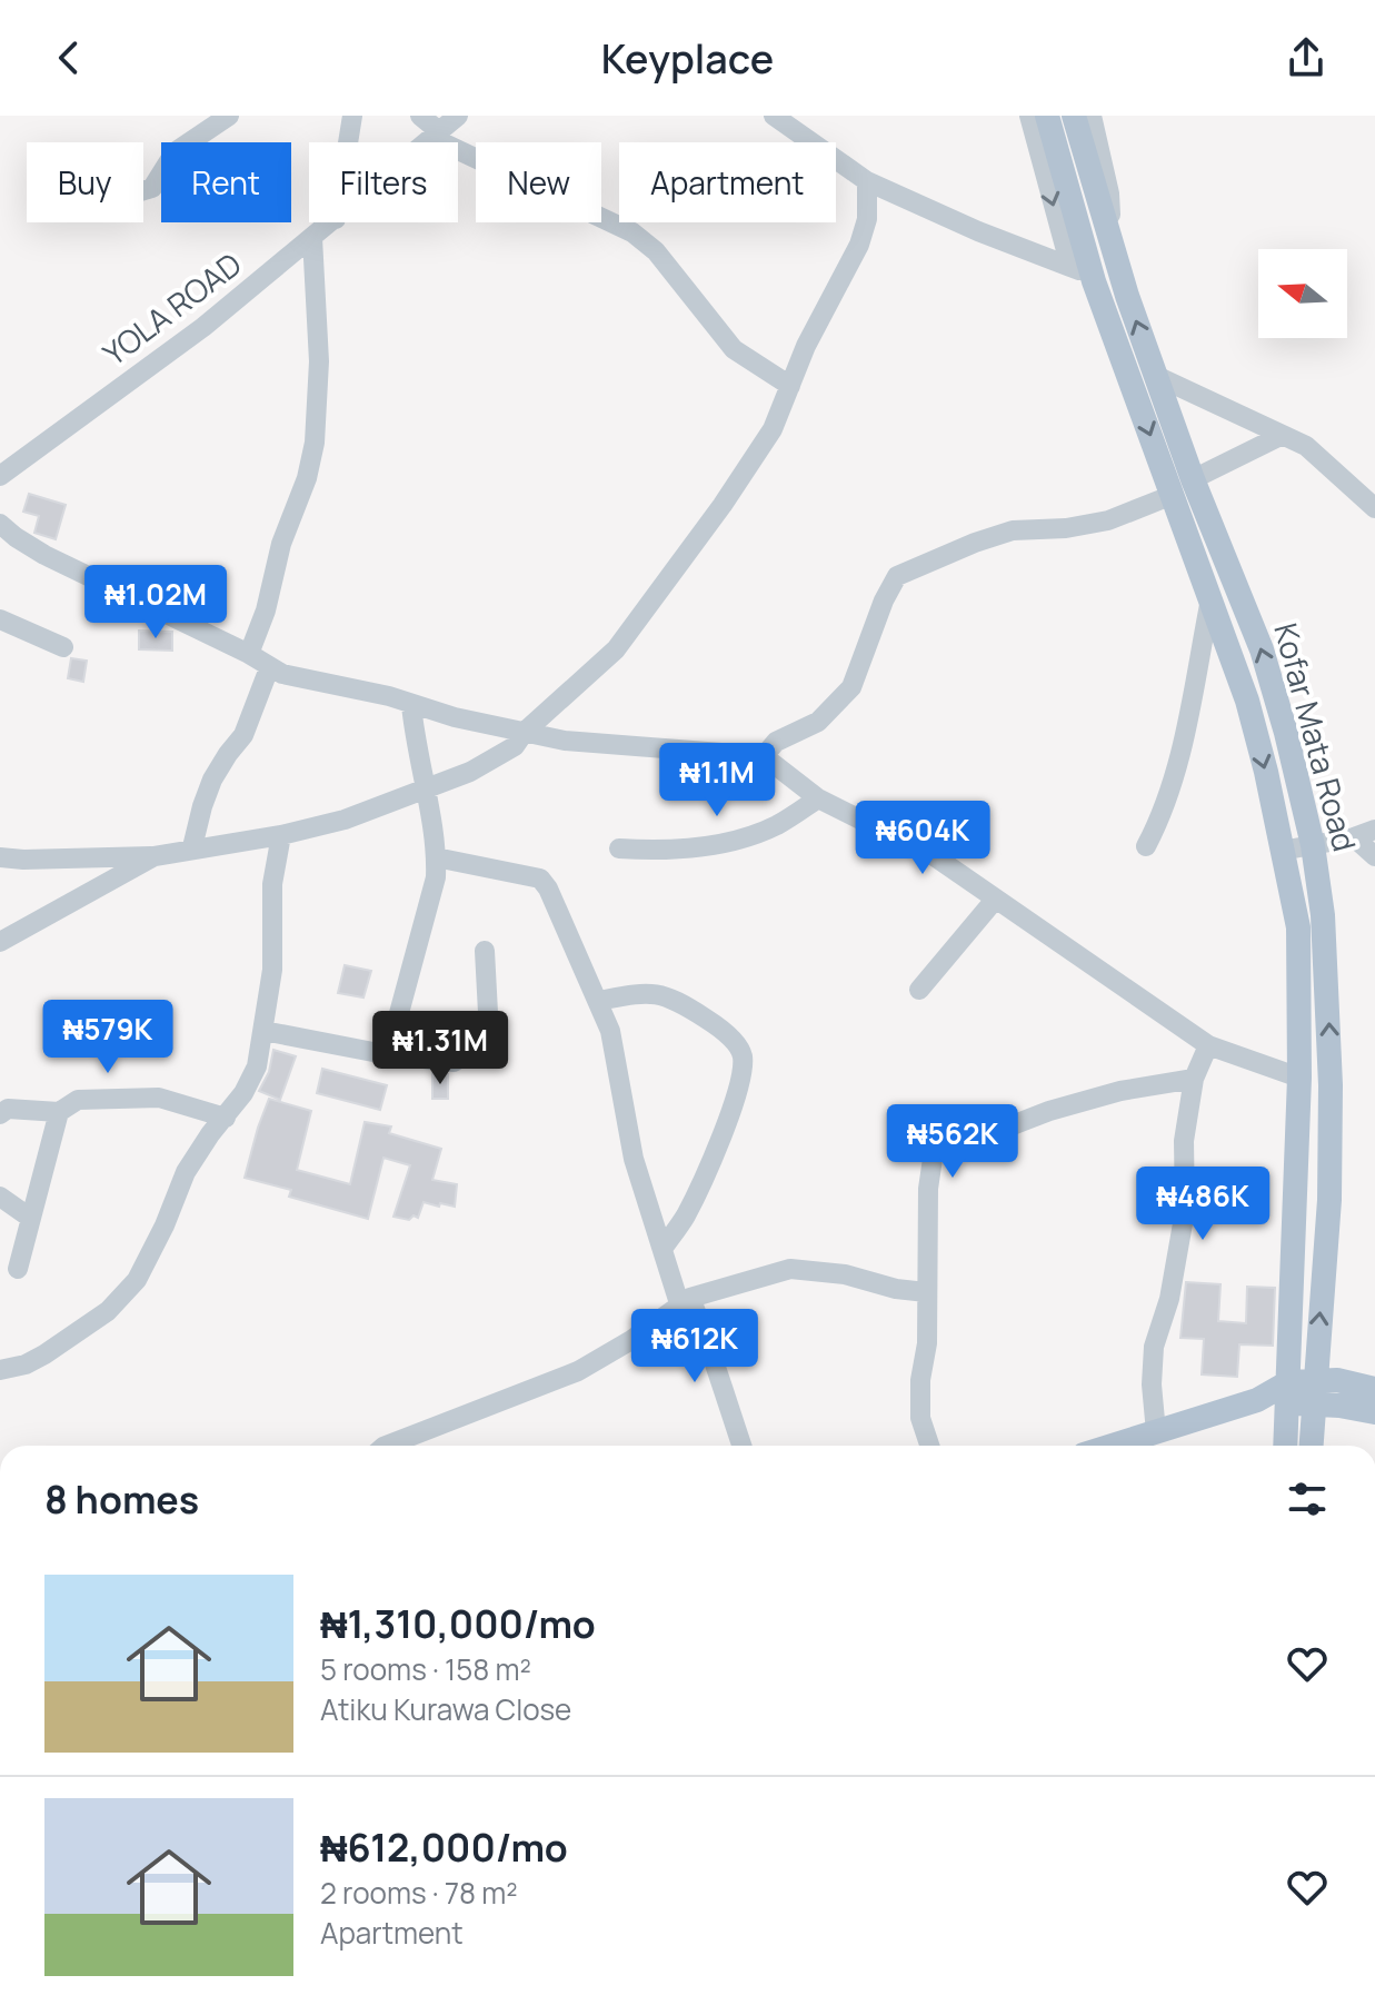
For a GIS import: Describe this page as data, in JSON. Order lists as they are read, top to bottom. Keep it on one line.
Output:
{"streets":{"main road":["Kofar Mata Road"],"street":["YOLA ROAD"]},"north":"left","page":{"header":"Keyplace","chip":["Buy","Rent","Filters","New","Apartment"],"price":["₦1.02M","₦1.1M","₦604K","₦579K","₦1.31M","₦562K","₦486K","₦612K"],"heading":"8 homes","list":[{"name":"₦1,310,000/mo","note":"5 rooms · 158 m² · Atiku Kurawa Close"},{"name":"₦612,000/mo","note":"2 rooms · 78 m² · Apartment"}]}}
